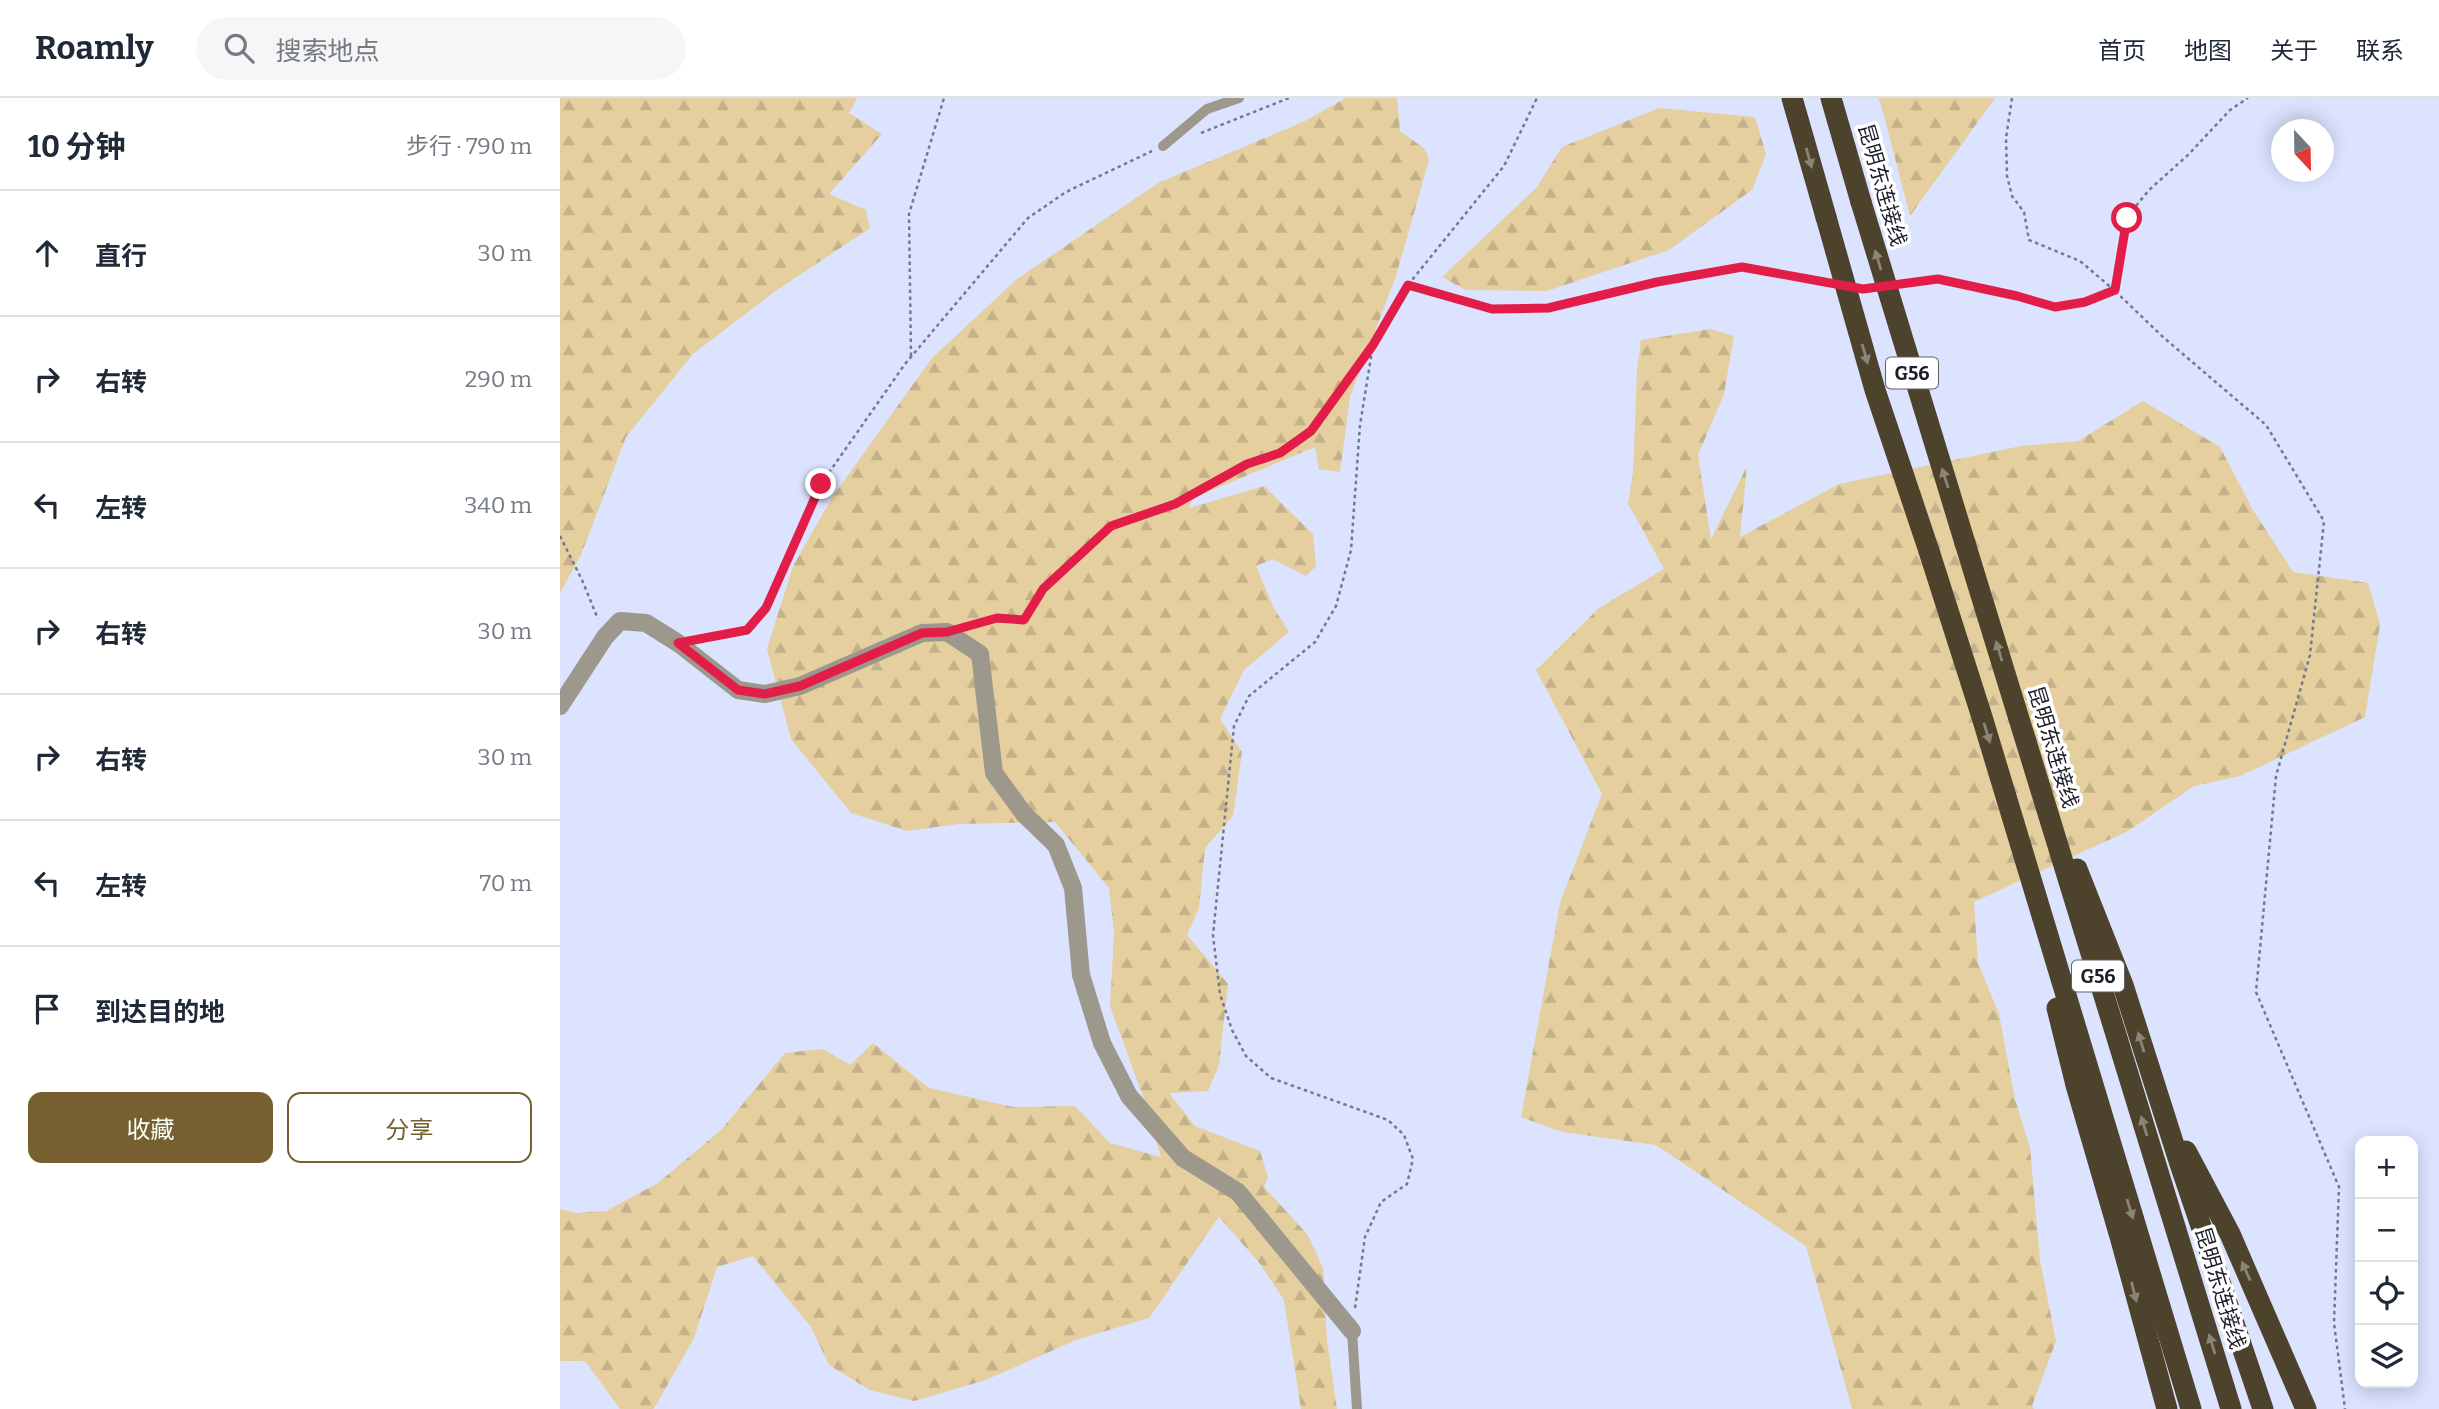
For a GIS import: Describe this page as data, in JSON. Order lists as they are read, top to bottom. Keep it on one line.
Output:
{"streets":{"highway":["昆明东连接线","G56"]},"north":"bottom","page":{"header":"Roamly","search":"搜索地点","nav":["首页","地图","关于","联系"],"heading":["10 分钟","步行 · 790 m"],"list":[["直行","30 m"],["右转","290 m"],["左转","340 m"],["右转","30 m"],["右转","30 m"],["左转","70 m"],"到达目的地"],"buttons":["收藏","分享"],"map_buttons":["+","−"]}}
